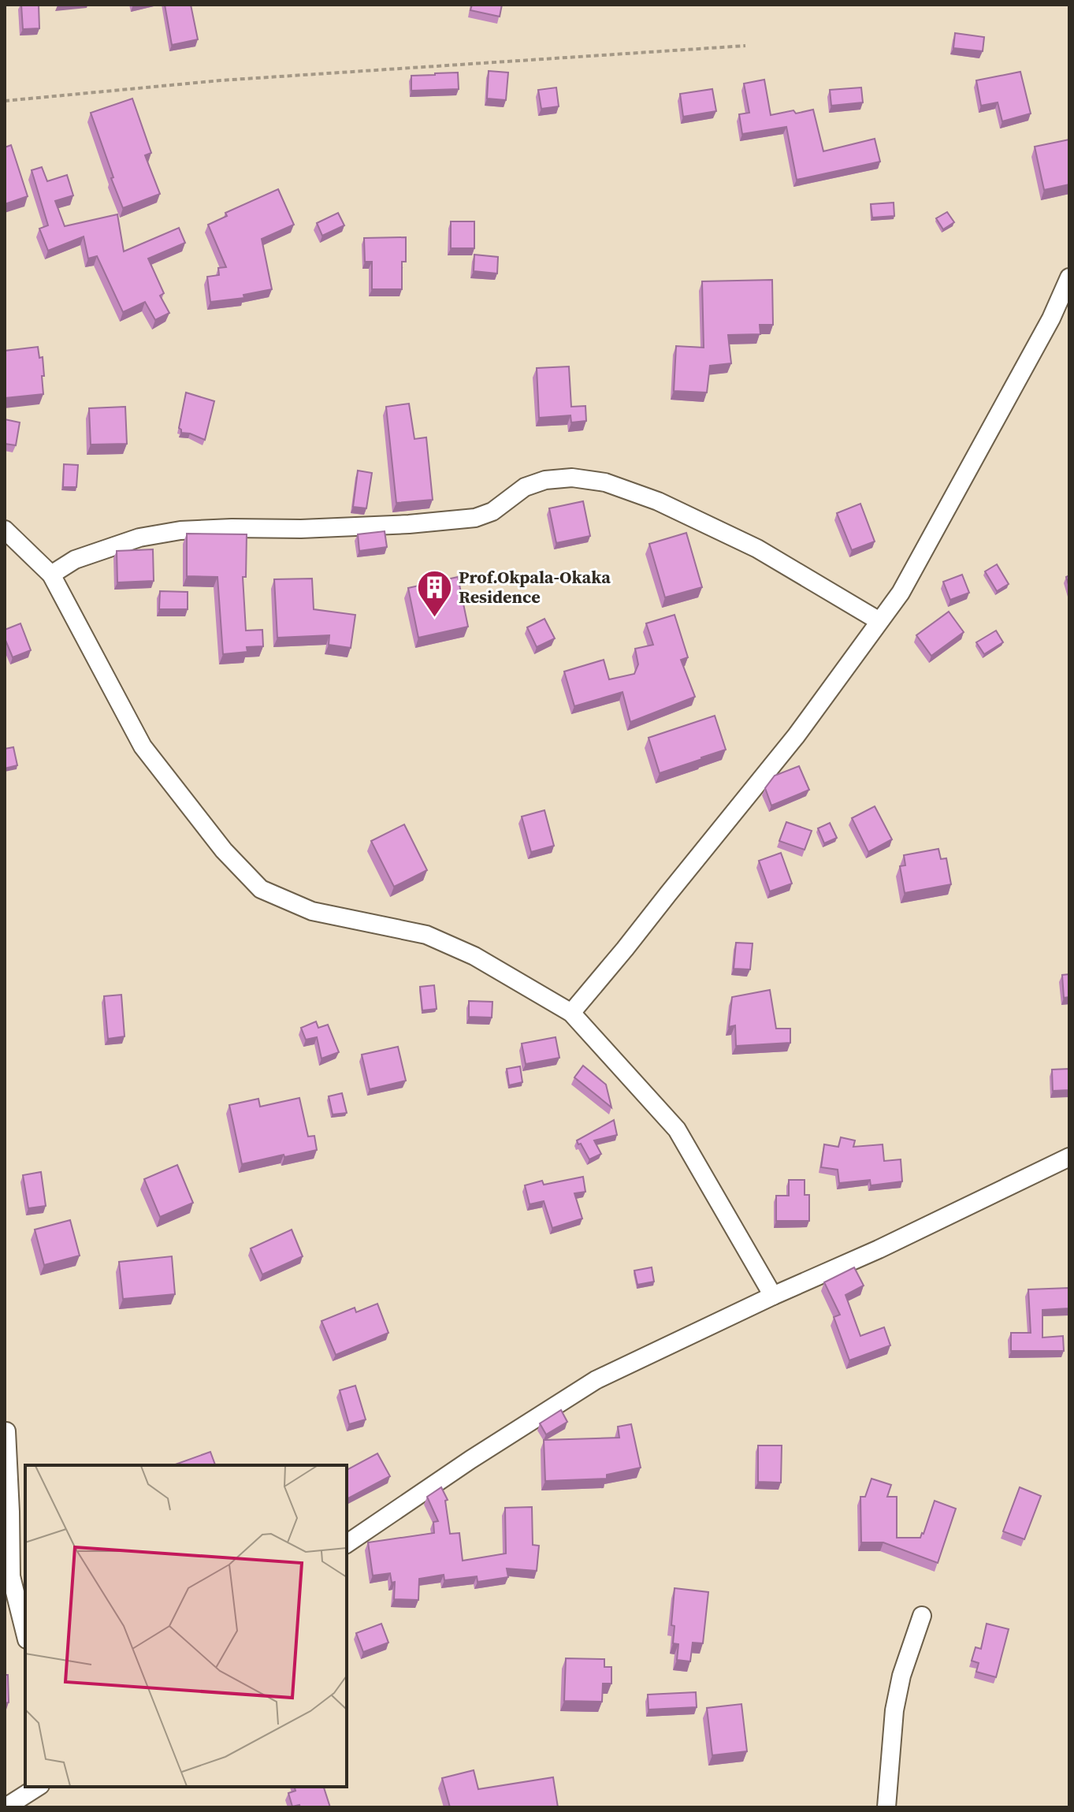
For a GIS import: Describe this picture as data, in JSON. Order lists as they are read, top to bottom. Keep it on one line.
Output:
{"places":{"building":["Prof.Okpala-Okaka Residence"]}}
